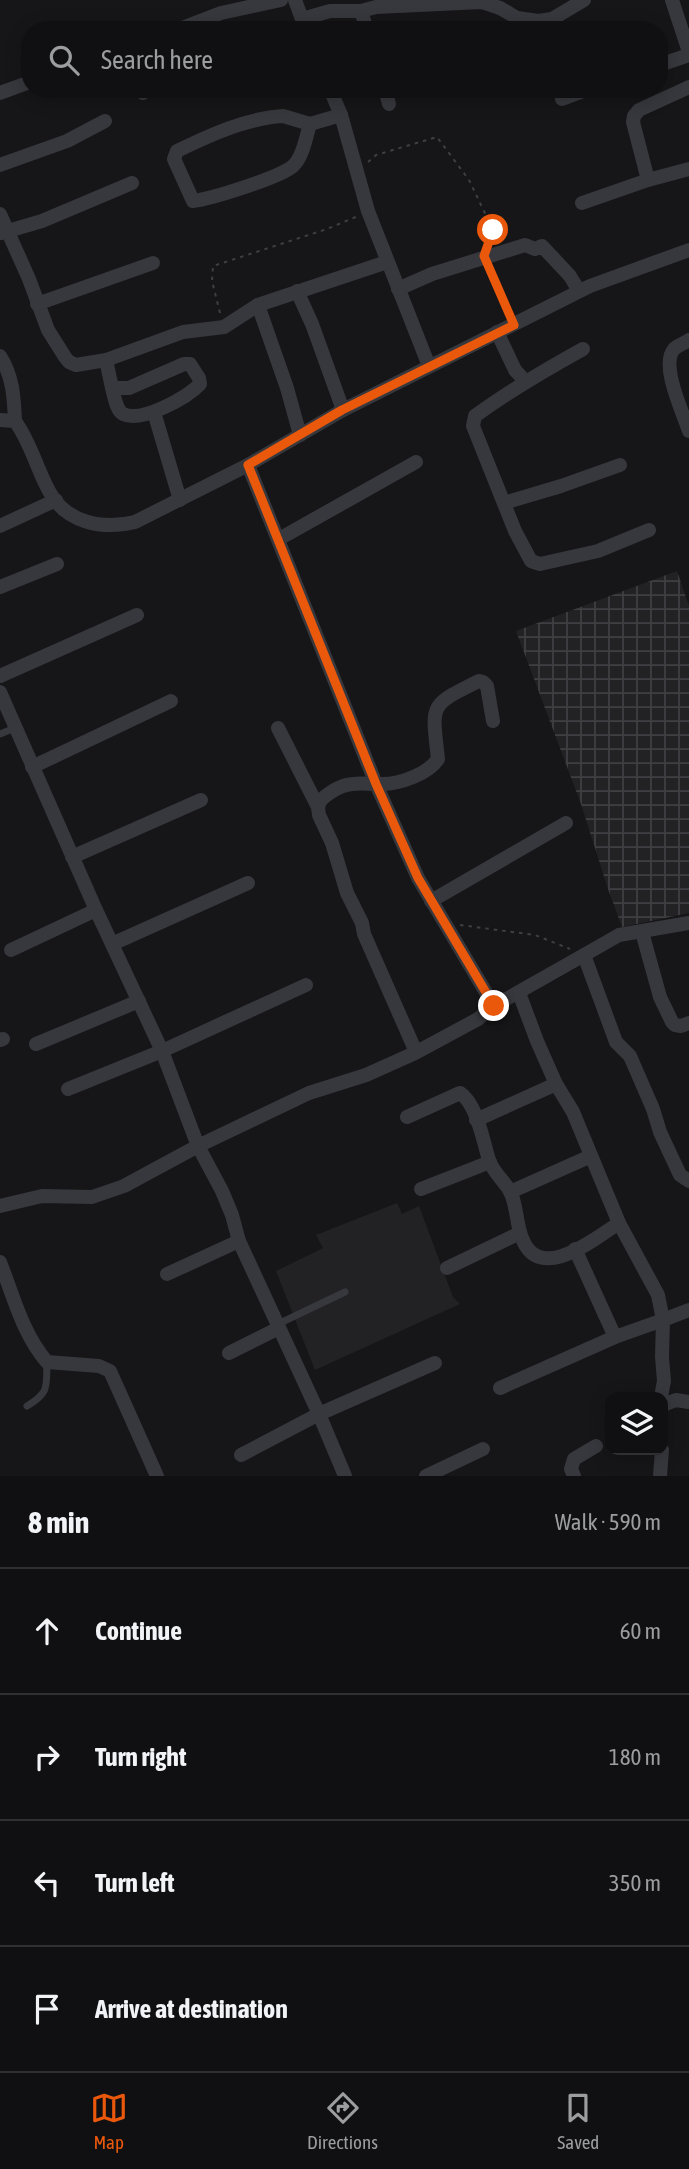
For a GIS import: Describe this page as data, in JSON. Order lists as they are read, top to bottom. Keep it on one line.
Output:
{"page":{"search":"Search here","heading":["8 min","Walk · 590 m"],"list":[["Continue","60 m"],["Turn right","180 m"],["Turn left","350 m"],"Arrive at destination"],"nav":["Map","Directions","Saved"]}}
